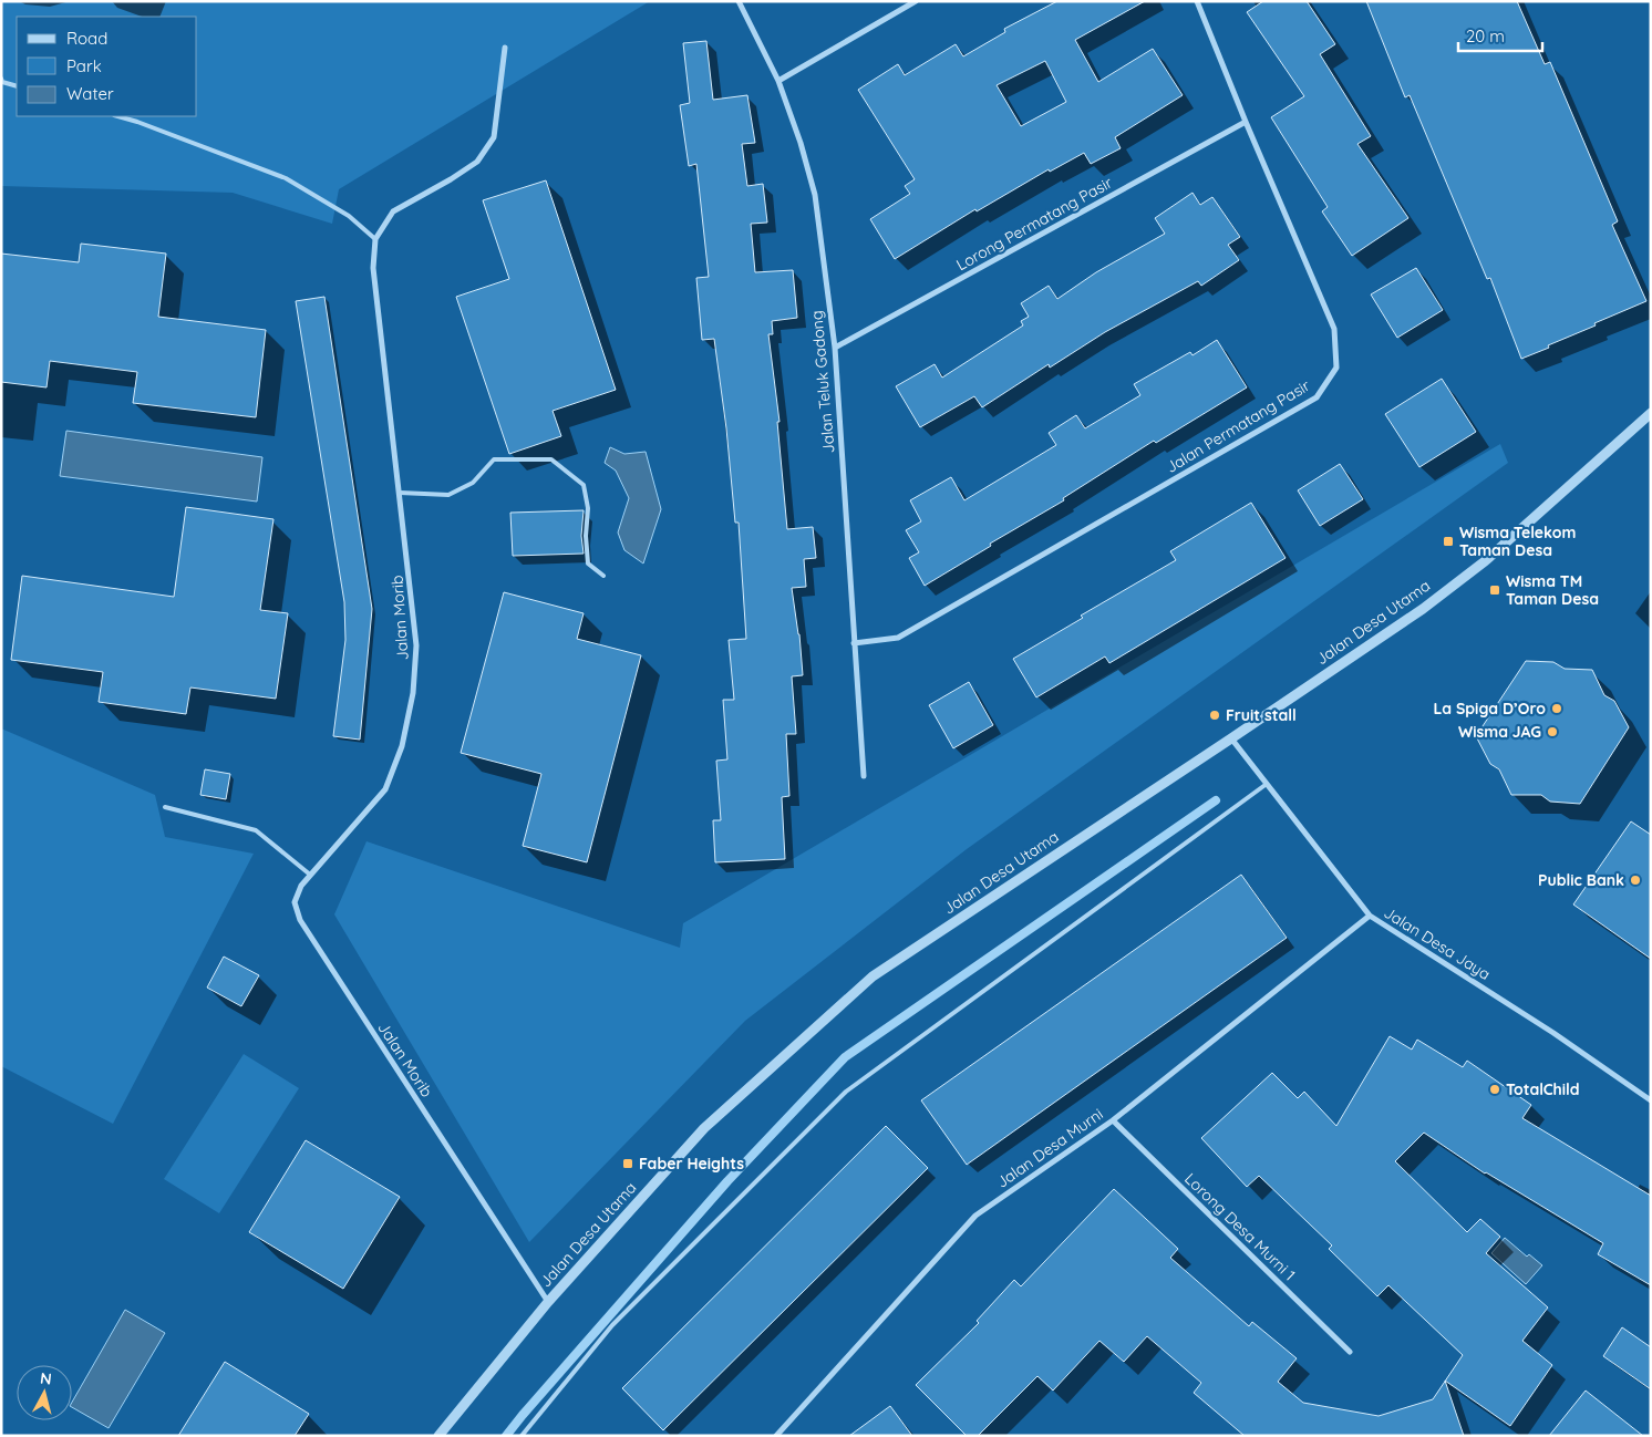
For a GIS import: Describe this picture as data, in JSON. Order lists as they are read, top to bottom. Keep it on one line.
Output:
{"streets":{"street":["Lorong Permatang Pasir","Jalan Teluk Gadong","Jalan Permatang Pasir","Jalan Morib","Jalan Desa Utama","Jalan Desa Jaya","Jalan Desa Murni","Lorong Desa Murni 1"]},"crossings":[["Lorong Permatang Pasir","Jalan Teluk Gadong"],["Lorong Permatang Pasir","Jalan Permatang Pasir"],["Jalan Teluk Gadong","Jalan Permatang Pasir"],["Jalan Morib","Jalan Desa Utama"],["Jalan Desa Utama","Jalan Desa Jaya"],["Jalan Desa Jaya","Jalan Desa Murni"],["Jalan Desa Murni","Lorong Desa Murni 1"]],"places":{"transit":["Wisma Telekom Taman Desa","Wisma TM Taman Desa","Faber Heights"],"other":["La Spiga D’Oro","Fruit stall","Wisma JAG","Public Bank","TotalChild"]},"legend":["Road","Park","Water"],"scale_bar":"20 m","north":"top"}
